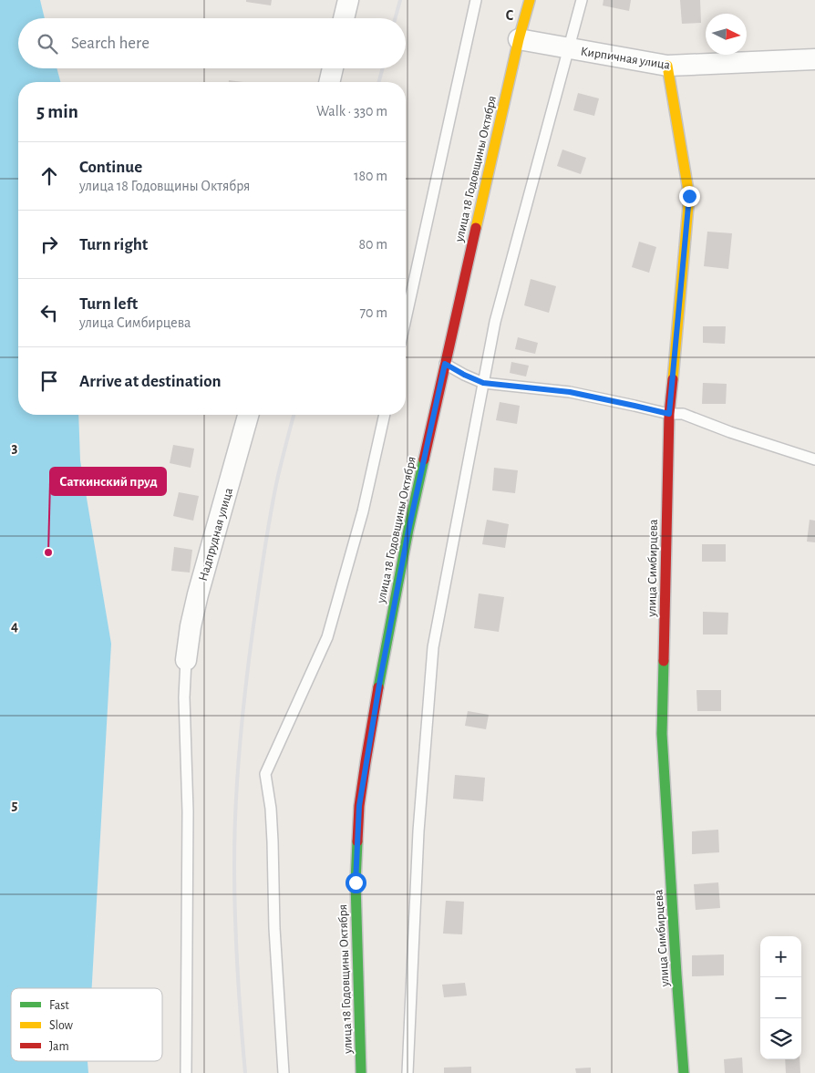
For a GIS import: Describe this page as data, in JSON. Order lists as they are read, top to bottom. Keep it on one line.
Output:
{"streets":{"main road":["улица 18 Годовщины Октября","улица Симбирцева"],"street":["Кирпичная улица","Надпрудная улица"]},"crossings":[["Кирпичная улица","улица 18 Годовщины Октября"],["Кирпичная улица","улица Симбирцева"]],"places":["Саткинский пруд"],"legend":["Fast","Slow","Jam"],"north":"right","page":{"search":"Search here","heading":["5 min","Walk · 330 m"],"list":[["Continue","улица 18 Годовщины Октября","180 m"],["Turn right","80 m"],["Turn left","улица Симбирцева","70 m"],"Arrive at destination"],"map_buttons":["+","−"]},"grid":{"columns":["C"],"rows":["3","4","5"]}}
